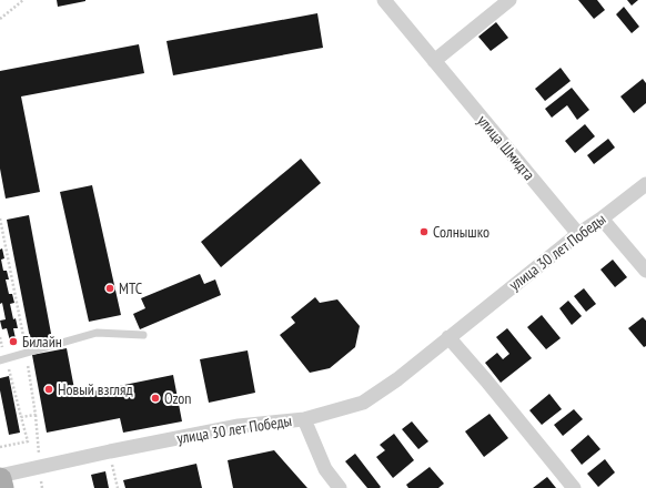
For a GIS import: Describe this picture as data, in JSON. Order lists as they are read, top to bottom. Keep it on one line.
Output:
{"streets":{"street":["улица Шмидта","улица 30 лет Победы"]},"crossings":[["улица Шмидта","улица 30 лет Победы"]],"places":["Солнышко","МТС","Билайн","Новый взгляд","Ozon"]}
